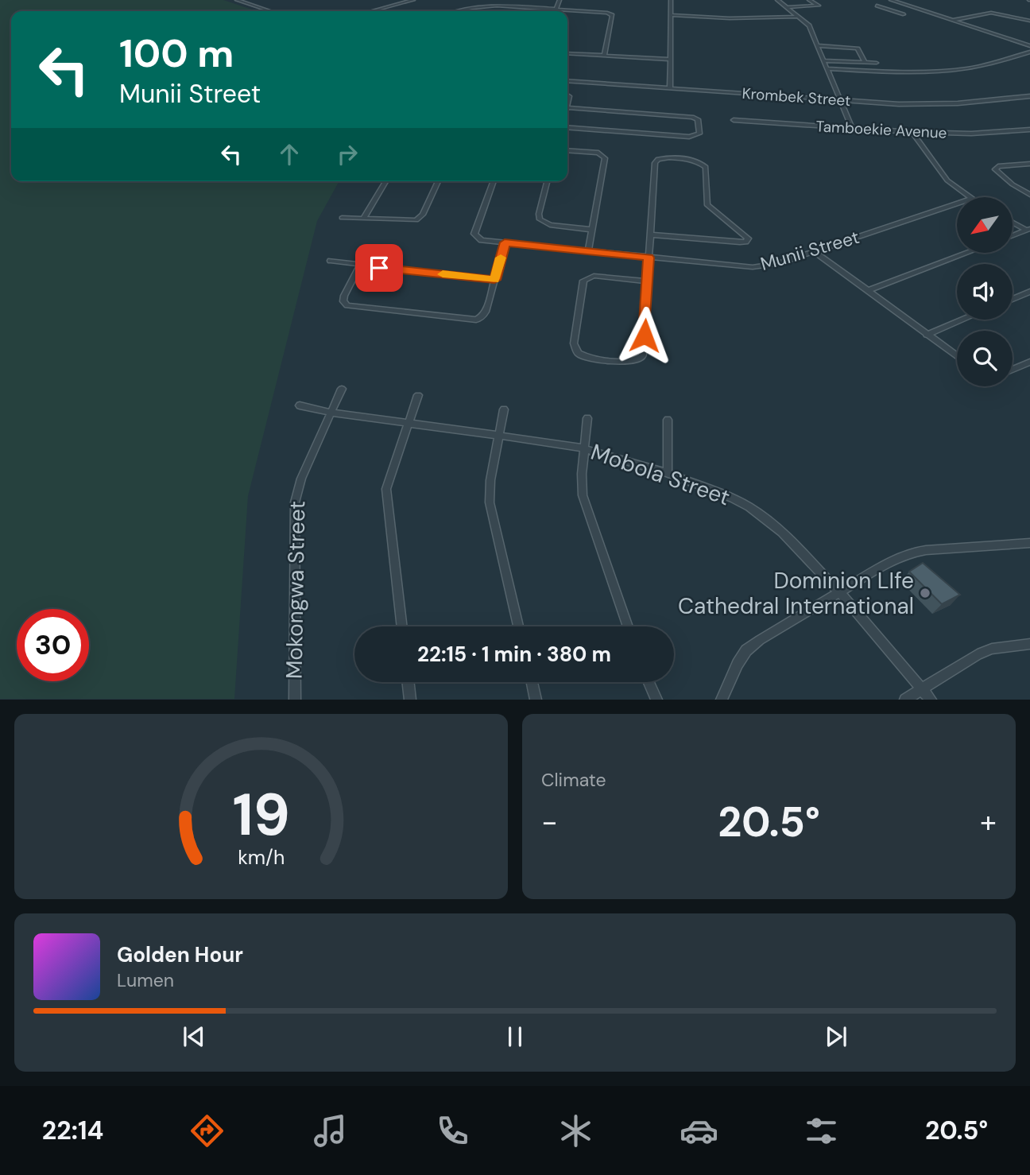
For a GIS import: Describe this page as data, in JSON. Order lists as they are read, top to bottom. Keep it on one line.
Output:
{"streets":{"street":["Krombek Street","Tamboekie Avenue","Munii Street","Mobola Street","Mokongwa Street"]},"crossings":[["Mobola Street","Mokongwa Street"]],"places":["Dominion LIfe Cathedral International"],"north":"bottom left","page":{"turn":["100 m","Munii Street"],"limit":"30","trip":"22:15 · 1 min · 380 m","tile":"Climate","heat":["−","20.5°","+"],"song":["Golden Hour","Lumen"],"tabs":["22:14","20.5°"],"gauge":["19","km/h"]}}
